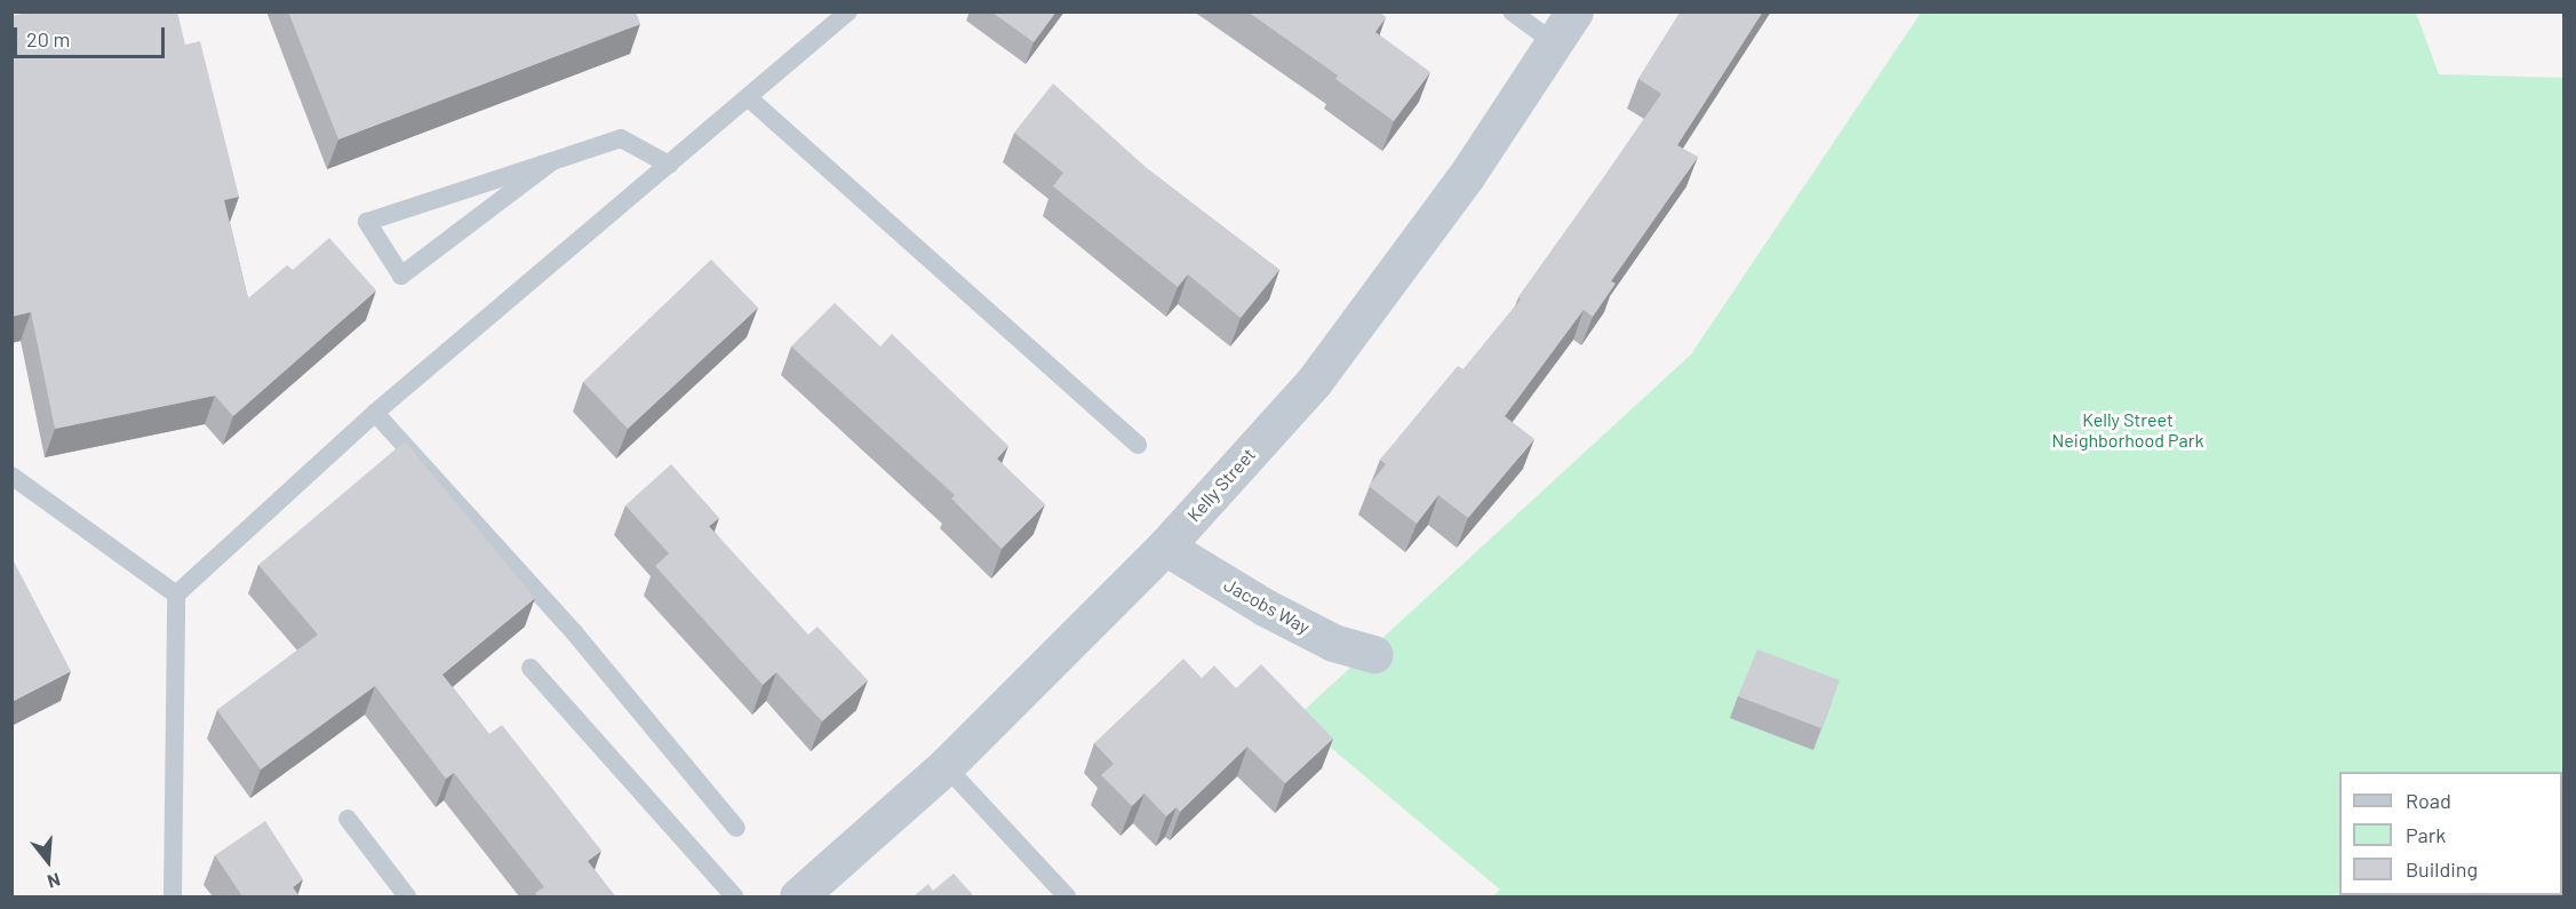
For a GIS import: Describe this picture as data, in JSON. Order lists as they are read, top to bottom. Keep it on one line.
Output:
{"streets":{"street":["Kelly Street","Jacobs Way"]},"crossings":[["Kelly Street","Jacobs Way"]],"parks":["Kelly Street Neighborhood Park"],"legend":["Road","Park","Building"],"scale_bar":"20 m","north":"bottom"}
